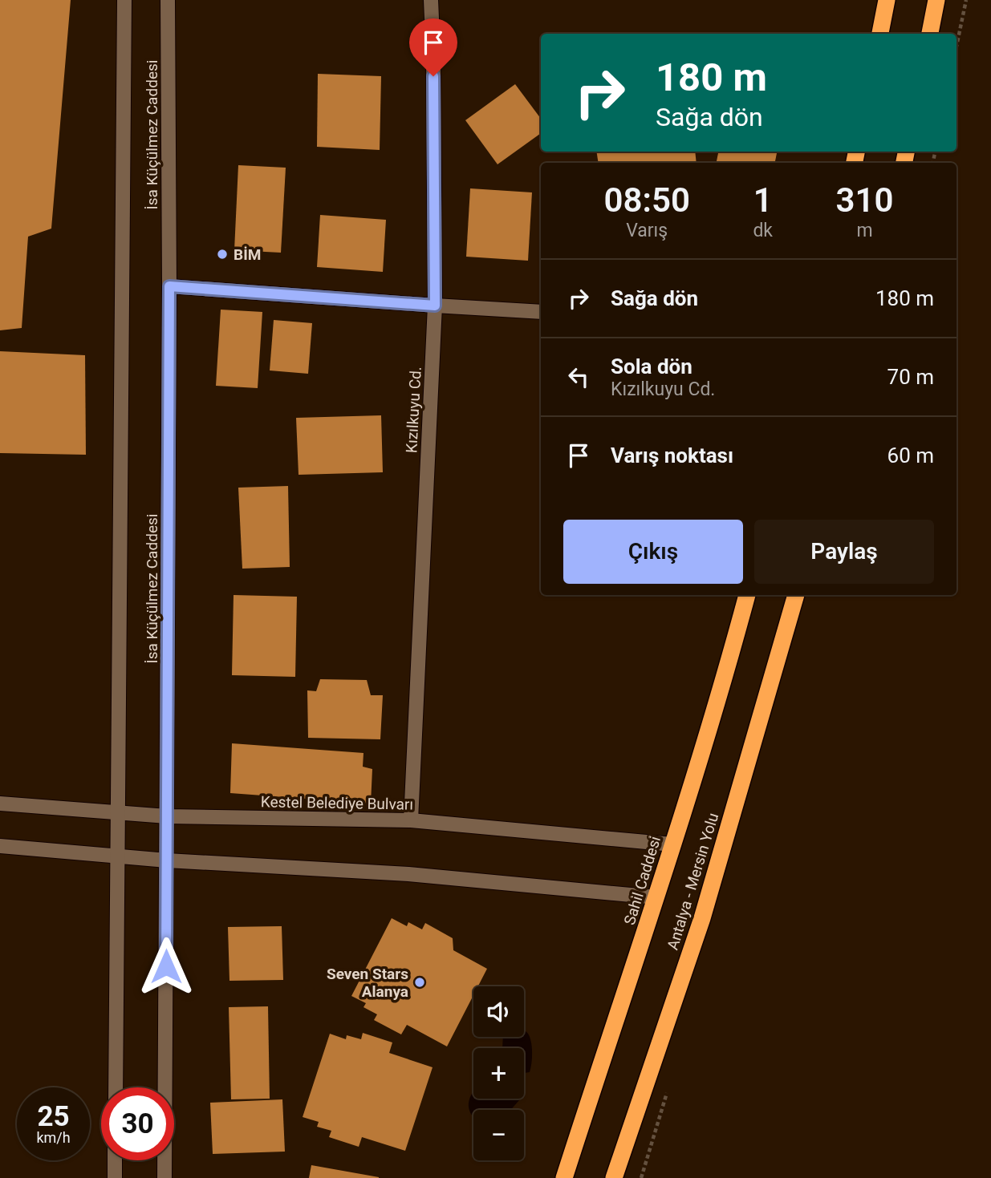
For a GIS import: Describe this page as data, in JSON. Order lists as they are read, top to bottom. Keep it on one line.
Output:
{"streets":{"highway":["Sahil Caddesi","Antalya - Mersin Yolu"],"street":["İsa Küçülmez Caddesi","Kızılkuyu Cd.","Kestel Belediye Bulvarı"]},"crossings":[["İsa Küçülmez Caddesi","Kestel Belediye Bulvarı"],["Kızılkuyu Cd.","Kestel Belediye Bulvarı"],["Kestel Belediye Bulvarı","Sahil Caddesi"]],"places":["BİM","Seven Stars Alanya"],"page":{"turn":["180 m","Sağa dön"],"eta":["08:50","Varış","1","dk","310","m"],"list":[{"name":"Sağa dön","value":"180 m"},{"name":"Sola dön","note":"Kızılkuyu Cd.","value":"70 m"},{"name":"Varış noktası","value":"60 m"}],"buttons":["Çıkış","Paylaş"],"map_buttons":["+","−"],"speed":"25 km/h","limit":"30"}}
